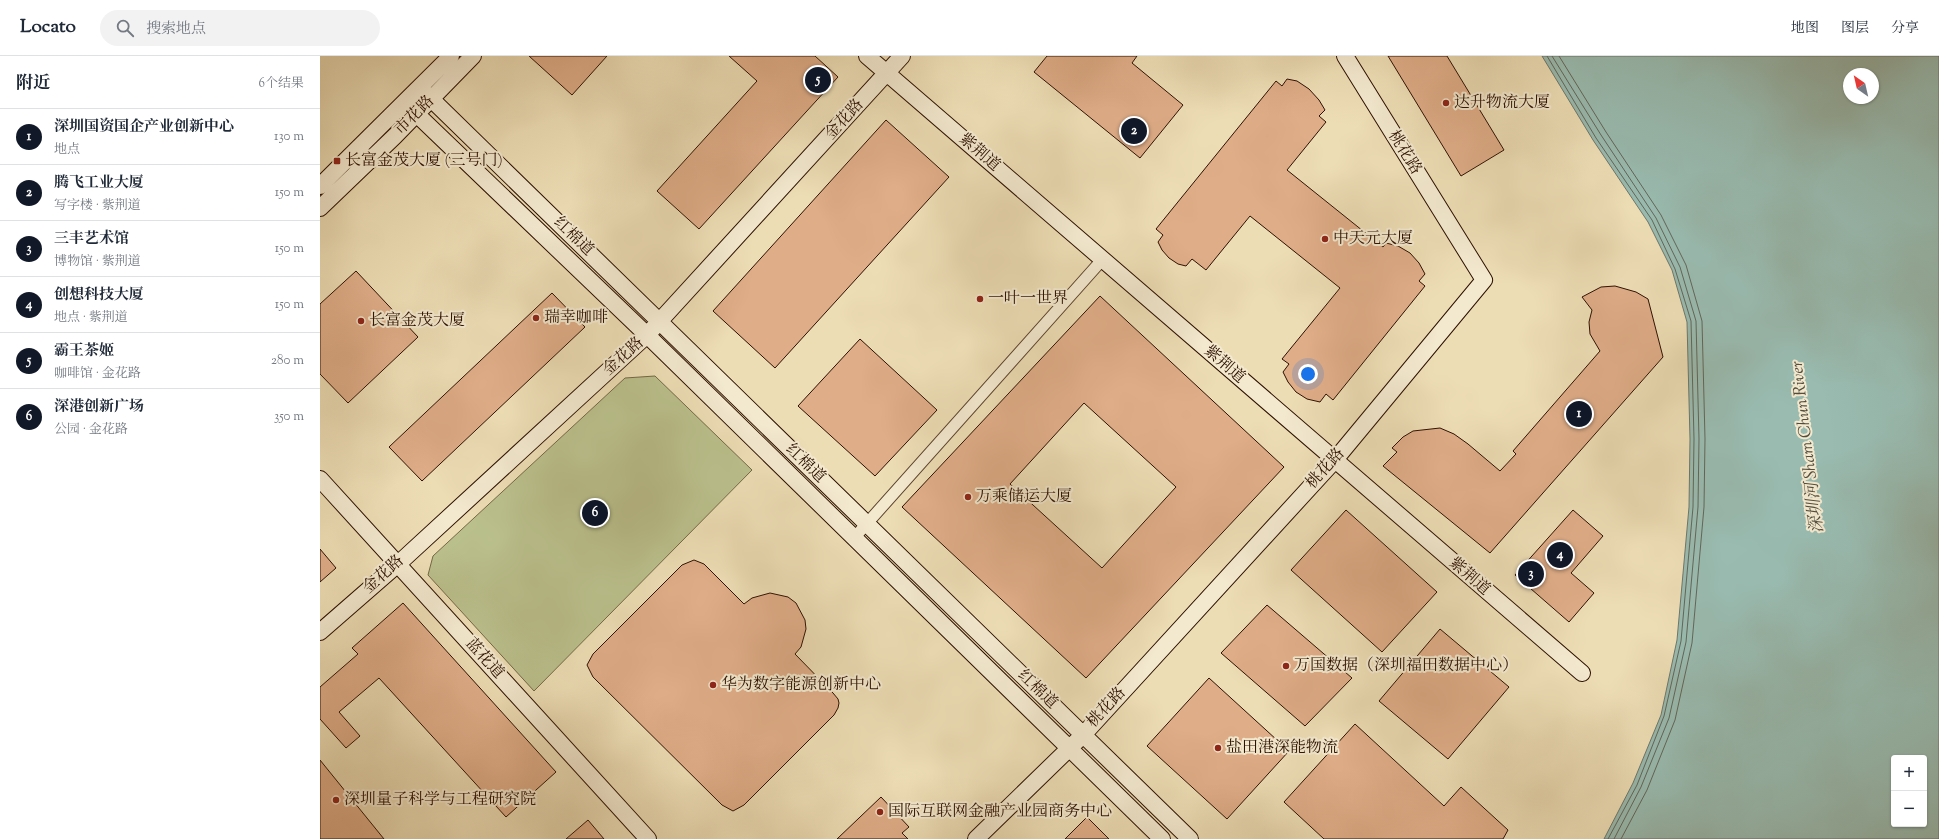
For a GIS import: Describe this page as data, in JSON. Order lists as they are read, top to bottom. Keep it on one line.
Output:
{"streets":{"main road":["市花路","金花路","紫荆道","桃花路","红棉道","蓝花道"]},"crossings":[["市花路","红棉道"],["金花路","紫荆道"],["金花路","红棉道"],["金花路","蓝花道"],["紫荆道","桃花路"],["桃花路","红棉道"]],"water":["深圳河 Sham Chun River"],"places":{"other":["达升物流大厦","中天元大厦","一叶一世界","瑞幸咖啡","长富金茂大厦","万乘储运大厦","万国数据（深圳福田数据中心）","华为数字能源创新中心","盐田港深能物流","深圳量子科学与工程研究院","国际互联网金融产业园商务中心"],"transit":["长富金茂大厦 (三号门)"]},"north":"top left","page":{"header":"Locato","search":"搜索地点","nav":["地图","图层","分享"],"heading":["附近","6个结果"],"pins":["5","2","1","6","4","3"],"list":[{"mark":"1","name":"深圳国资国企产业创新中心","note":"地点","value":"130 m"},{"mark":"2","name":"腾飞工业大厦","note":"写字楼 · 紫荆道","value":"150 m"},{"mark":"3","name":"三丰艺术馆","note":"博物馆 · 紫荆道","value":"150 m"},{"mark":"4","name":"创想科技大厦","note":"地点 · 紫荆道","value":"150 m"},{"mark":"5","name":"霸王茶姬","note":"咖啡馆 · 金花路","value":"280 m"},{"mark":"6","name":"深港创新广场","note":"公园 · 金花路","value":"350 m"}],"map_buttons":["+","−"]}}
